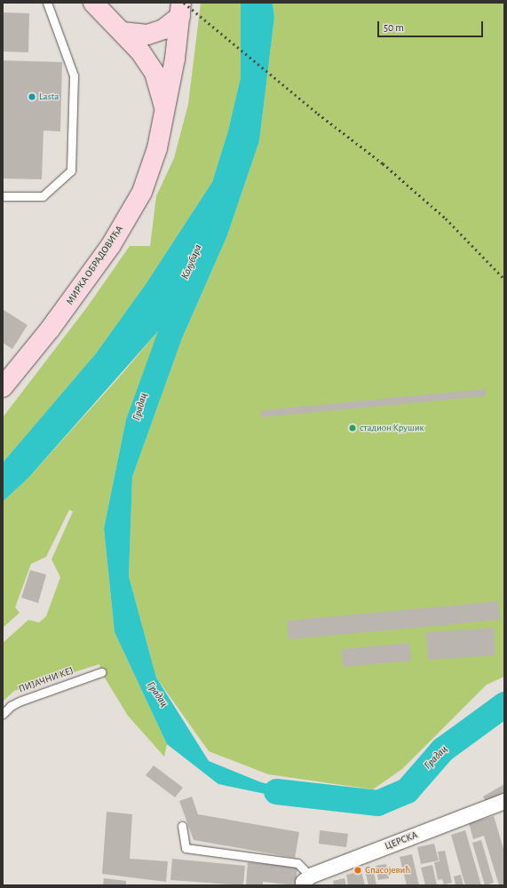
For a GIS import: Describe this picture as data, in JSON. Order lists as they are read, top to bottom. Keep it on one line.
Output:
{"streets":{"street":["МИРКА ОБРАДОВИЋА","ЦЕРСКА"],"lane":["ПИЈАЧНИ КЕЈ"]},"water":["Колубара","Градац"],"places":["Lasta","стадион Крушик","Спасојевић"],"scale_bar":"50 m"}
